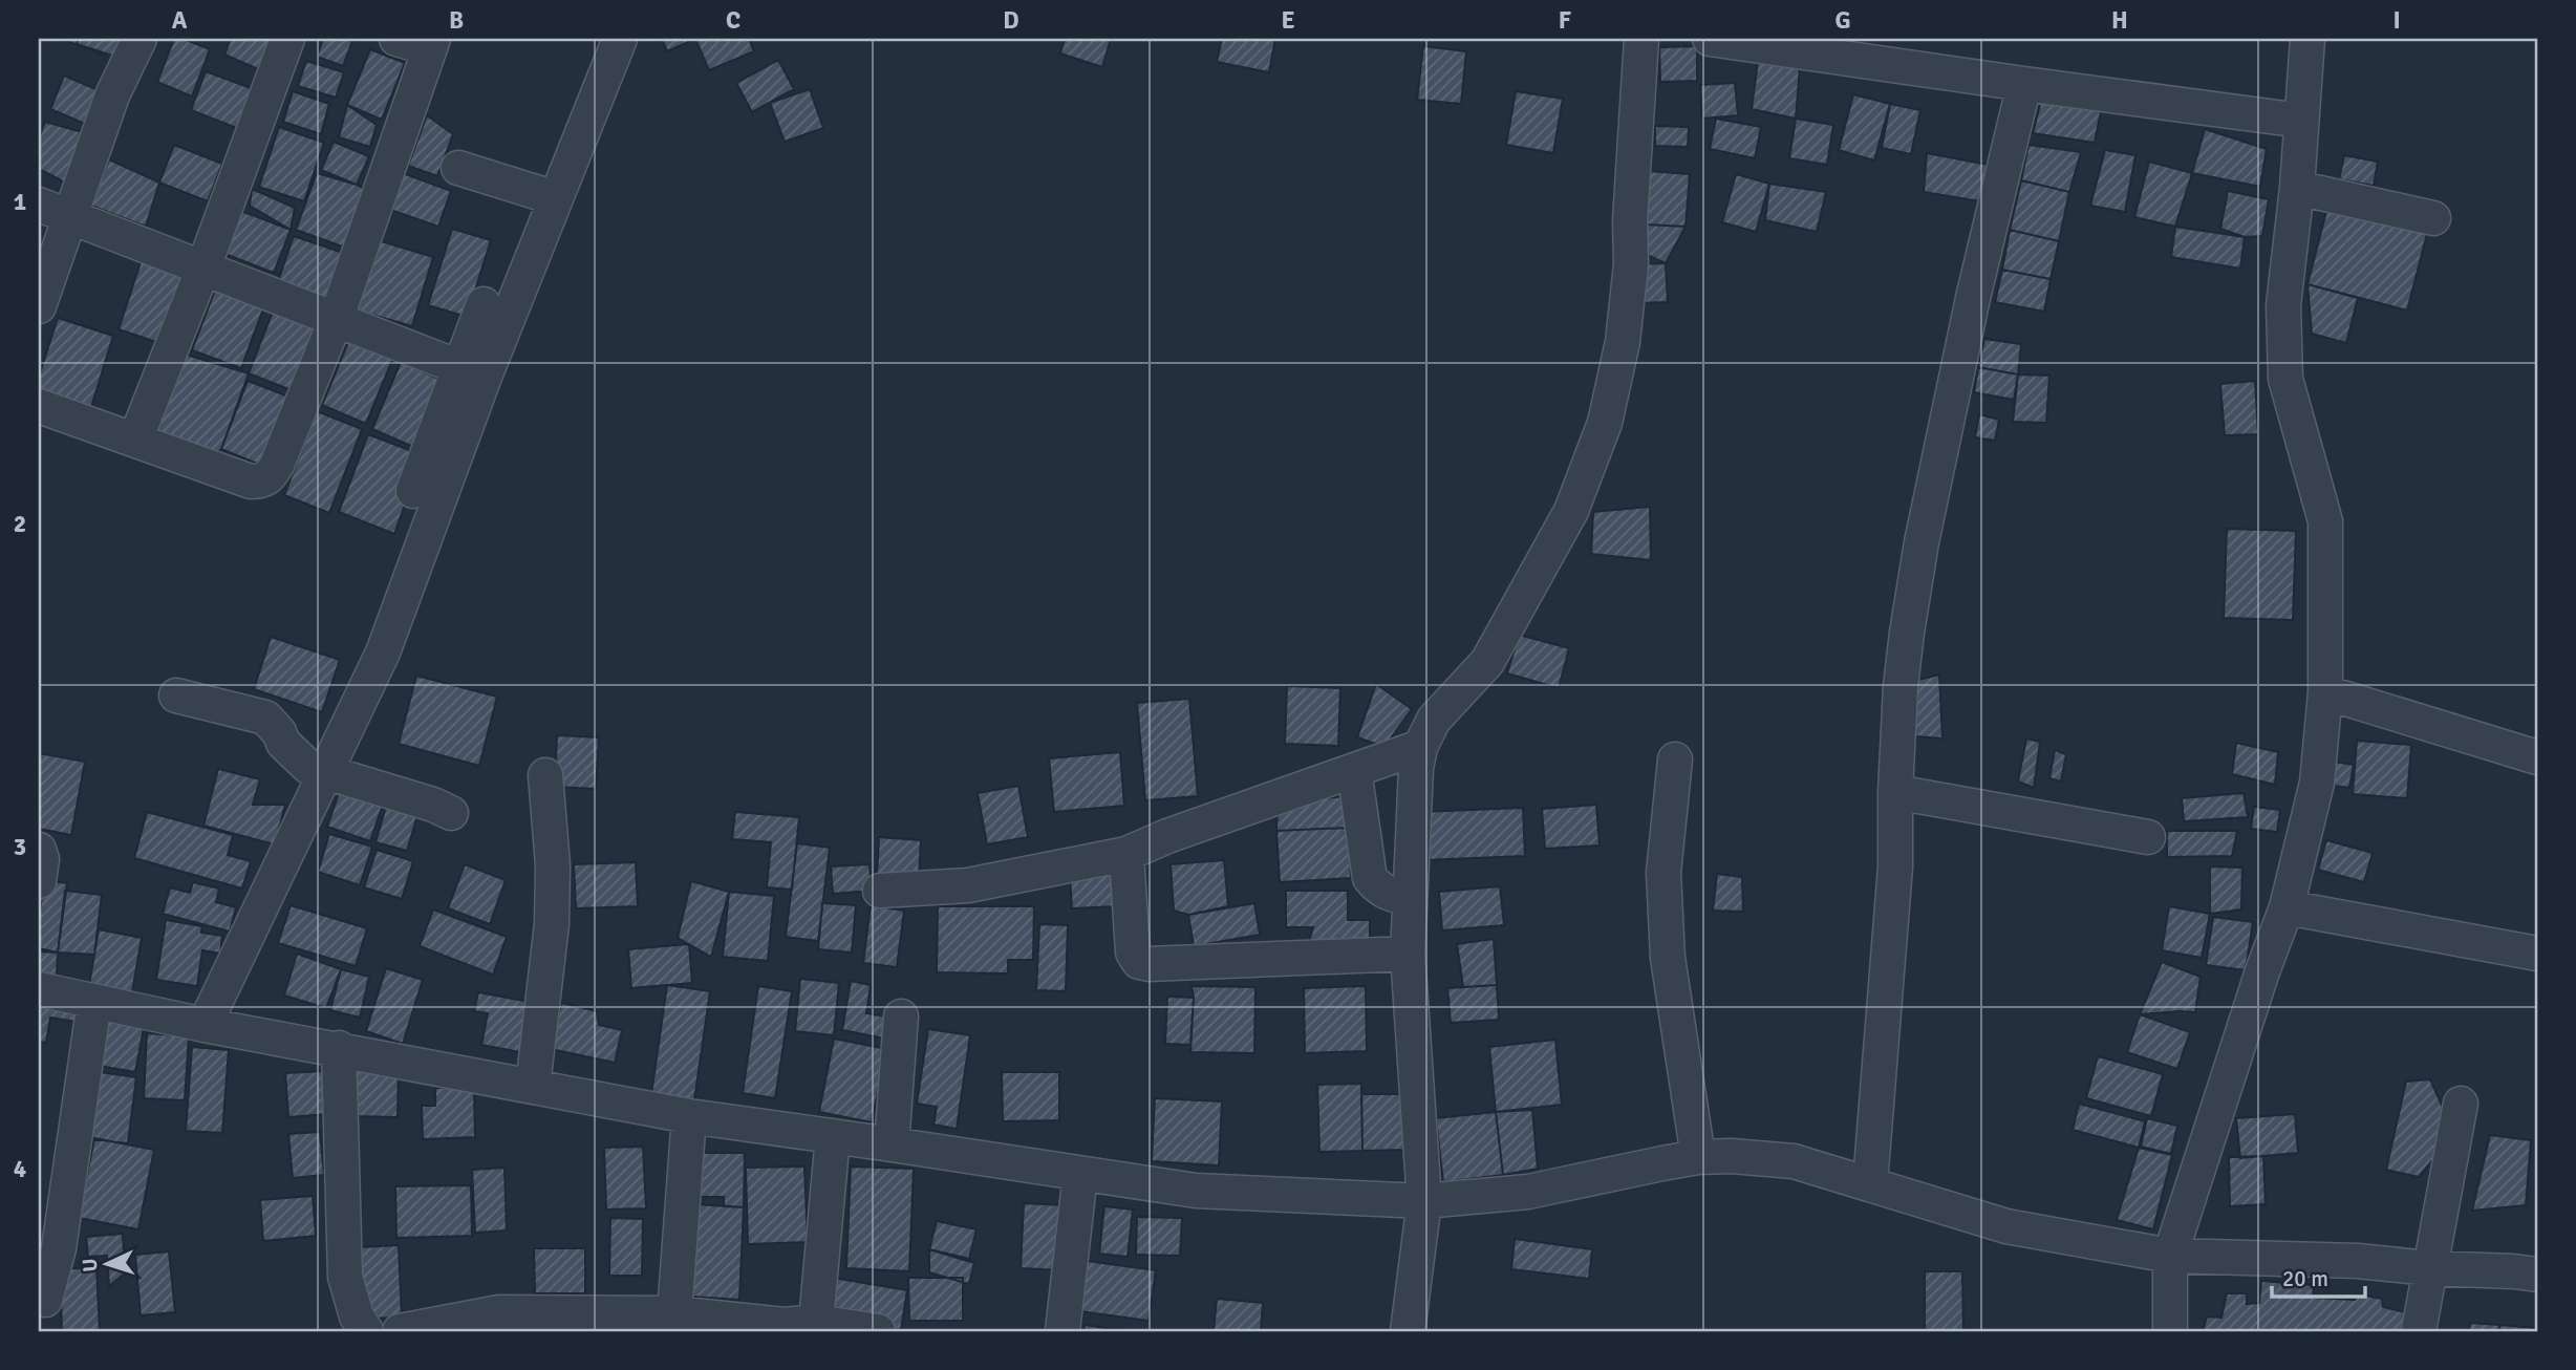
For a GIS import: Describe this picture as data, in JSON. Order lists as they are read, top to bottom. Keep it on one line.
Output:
{"scale_bar":"20 m","north":"left","grid":{"columns":["A","B","C","D","E","F","G","H","I"],"rows":["1","2","3","4"]}}
